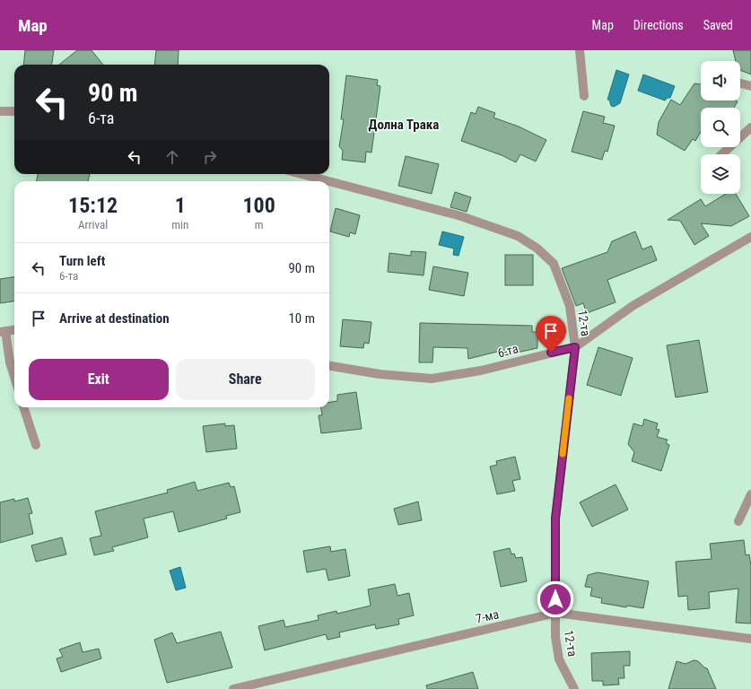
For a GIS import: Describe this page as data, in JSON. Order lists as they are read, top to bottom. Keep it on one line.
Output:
{"streets":{"street":["12-та","6-та","7-ма"]},"crossings":[["12-та","6-та"],["12-та","7-ма"]],"districts":["Долна Трака"],"page":{"header":"Map","nav":["Map","Directions","Saved"],"turn":["90 m","6-та"],"eta":["15:12","Arrival","1","min","100","m"],"list":[{"name":"Turn left","note":"6-та","value":"90 m"},{"name":"Arrive at destination","value":"10 m"}],"buttons":["Exit","Share"]}}
